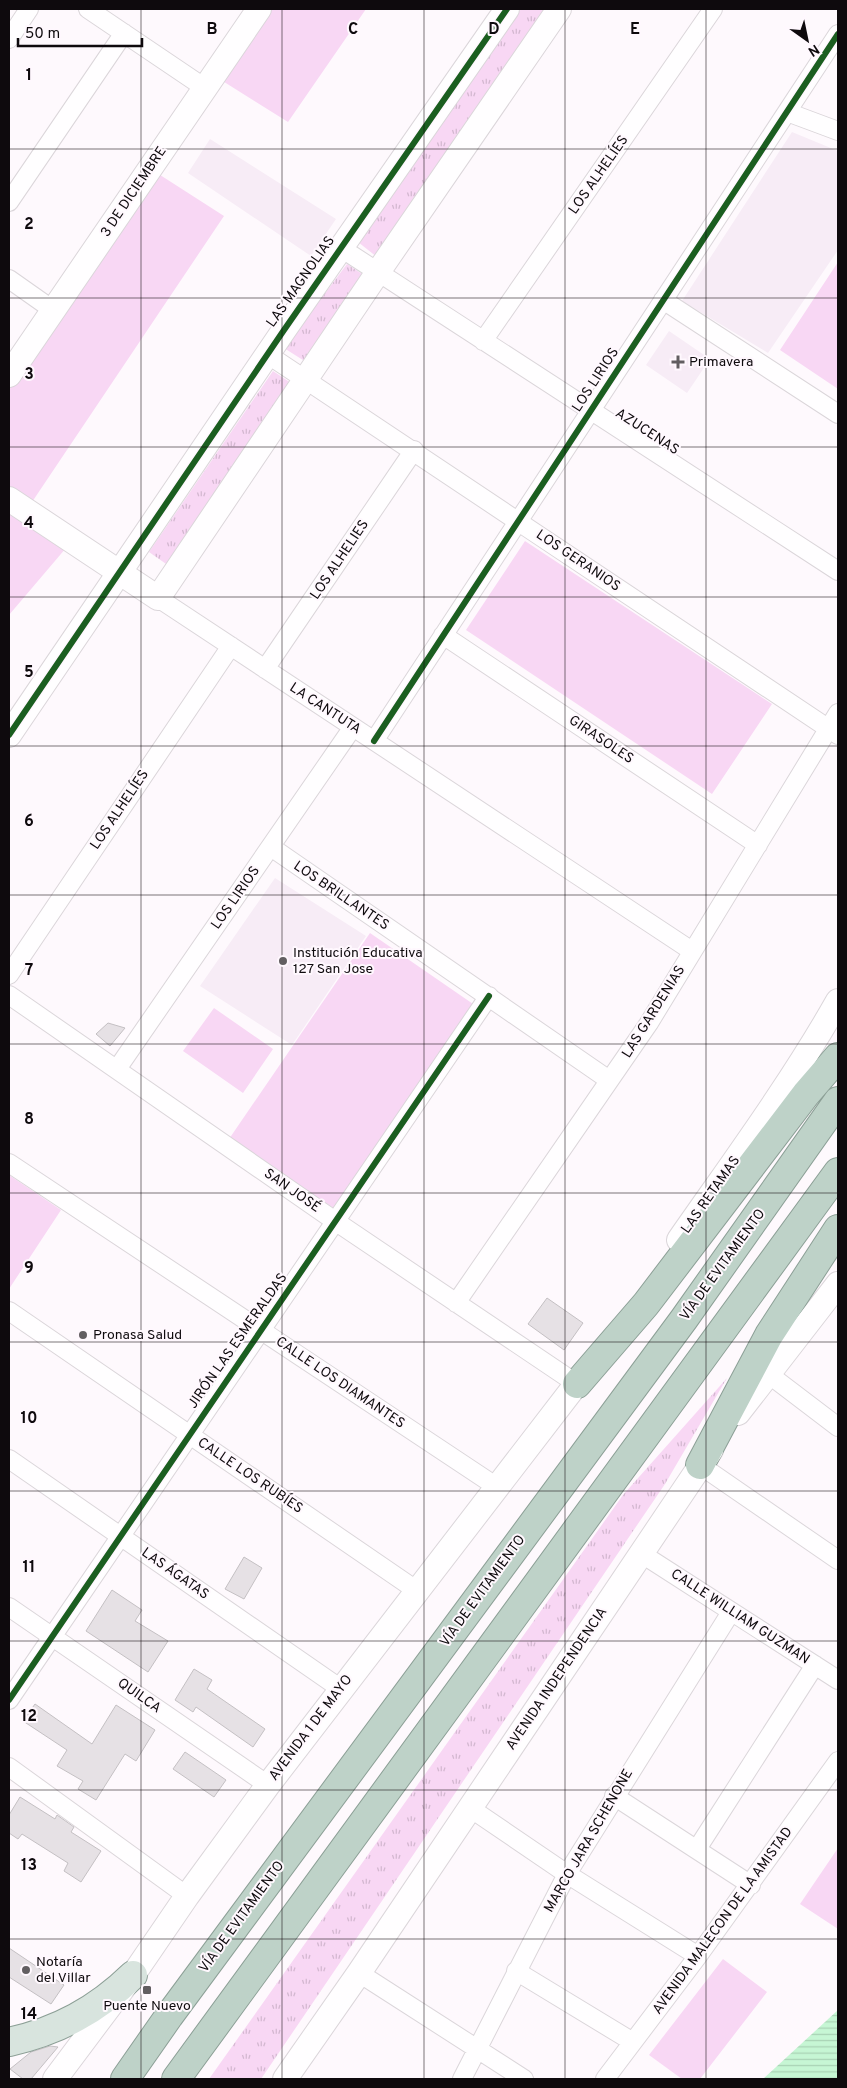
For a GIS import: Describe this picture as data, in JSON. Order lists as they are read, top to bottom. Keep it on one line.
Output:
{"streets":{"highway":["VÍA DE EVITAMIENTO"],"main road":["3 DE DICIEMBRE","LAS MAGNOLIAS","LA CANTUTA","LAS RETAMAS","AVENIDA INDEPENDENCIA","AVENIDA 1 DE MAYO"],"street":["LOS ALHELÍES","LOS LIRIOS","AZUCENAS","LOS ALHELIES","LOS GERANIOS","GIRASOLES","LOS BRILLANTES","LAS GARDENIAS","SAN JOSÉ","JIRÓN LAS ESMERALDAS","CALLE LOS DIAMANTES","CALLE LOS RUBÍES","LAS ÁGATAS","CALLE WILLIAM GUZMAN","QUILCA","MARCO JARA SCHENONE","AVENIDA MALECON DE LA AMISTAD"]},"crossings":[["LOS ALHELÍES","AZUCENAS"],["LOS ALHELÍES","LA CANTUTA"],["LAS MAGNOLIAS","AZUCENAS"],["LAS MAGNOLIAS","LOS GERANIOS"],["LAS MAGNOLIAS","LA CANTUTA"],["LOS LIRIOS","AZUCENAS"],["LOS LIRIOS","LOS GERANIOS"],["LOS LIRIOS","LA CANTUTA"],["LOS LIRIOS","GIRASOLES"],["LOS LIRIOS","LOS BRILLANTES"],["LOS LIRIOS","SAN JOSÉ"],["LOS ALHELIES","LOS GERANIOS"],["LOS ALHELIES","LA CANTUTA"],["LOS GERANIOS","LAS GARDENIAS"],["LA CANTUTA","LAS GARDENIAS"],["GIRASOLES","LAS GARDENIAS"],["LOS BRILLANTES","LAS GARDENIAS"],["LOS BRILLANTES","JIRÓN LAS ESMERALDAS"],["LAS GARDENIAS","SAN JOSÉ"],["SAN JOSÉ","LAS RETAMAS"],["SAN JOSÉ","JIRÓN LAS ESMERALDAS"],["SAN JOSÉ","AVENIDA 1 DE MAYO"],["LAS RETAMAS","AVENIDA 1 DE MAYO"],["JIRÓN LAS ESMERALDAS","CALLE LOS DIAMANTES"],["JIRÓN LAS ESMERALDAS","CALLE LOS RUBÍES"],["JIRÓN LAS ESMERALDAS","LAS ÁGATAS"],["JIRÓN LAS ESMERALDAS","QUILCA"],["CALLE LOS DIAMANTES","AVENIDA 1 DE MAYO"],["CALLE LOS RUBÍES","AVENIDA 1 DE MAYO"],["LAS ÁGATAS","AVENIDA 1 DE MAYO"],["CALLE WILLIAM GUZMAN","AVENIDA INDEPENDENCIA"],["CALLE WILLIAM GUZMAN","MARCO JARA SCHENONE"],["QUILCA","AVENIDA 1 DE MAYO"]],"places":{"health":["Primavera"],"other":["Institución Educativa 127 San Jose","Pronasa Salud","Notaría del Villar"],"transit":["Puente Nuevo"]},"scale_bar":"50 m","north":"bottom right","grid":{"columns":["B","C","D","E"],"rows":["1","2","3","4","5","6","7","8","9","10","11","12","13","14"]}}
